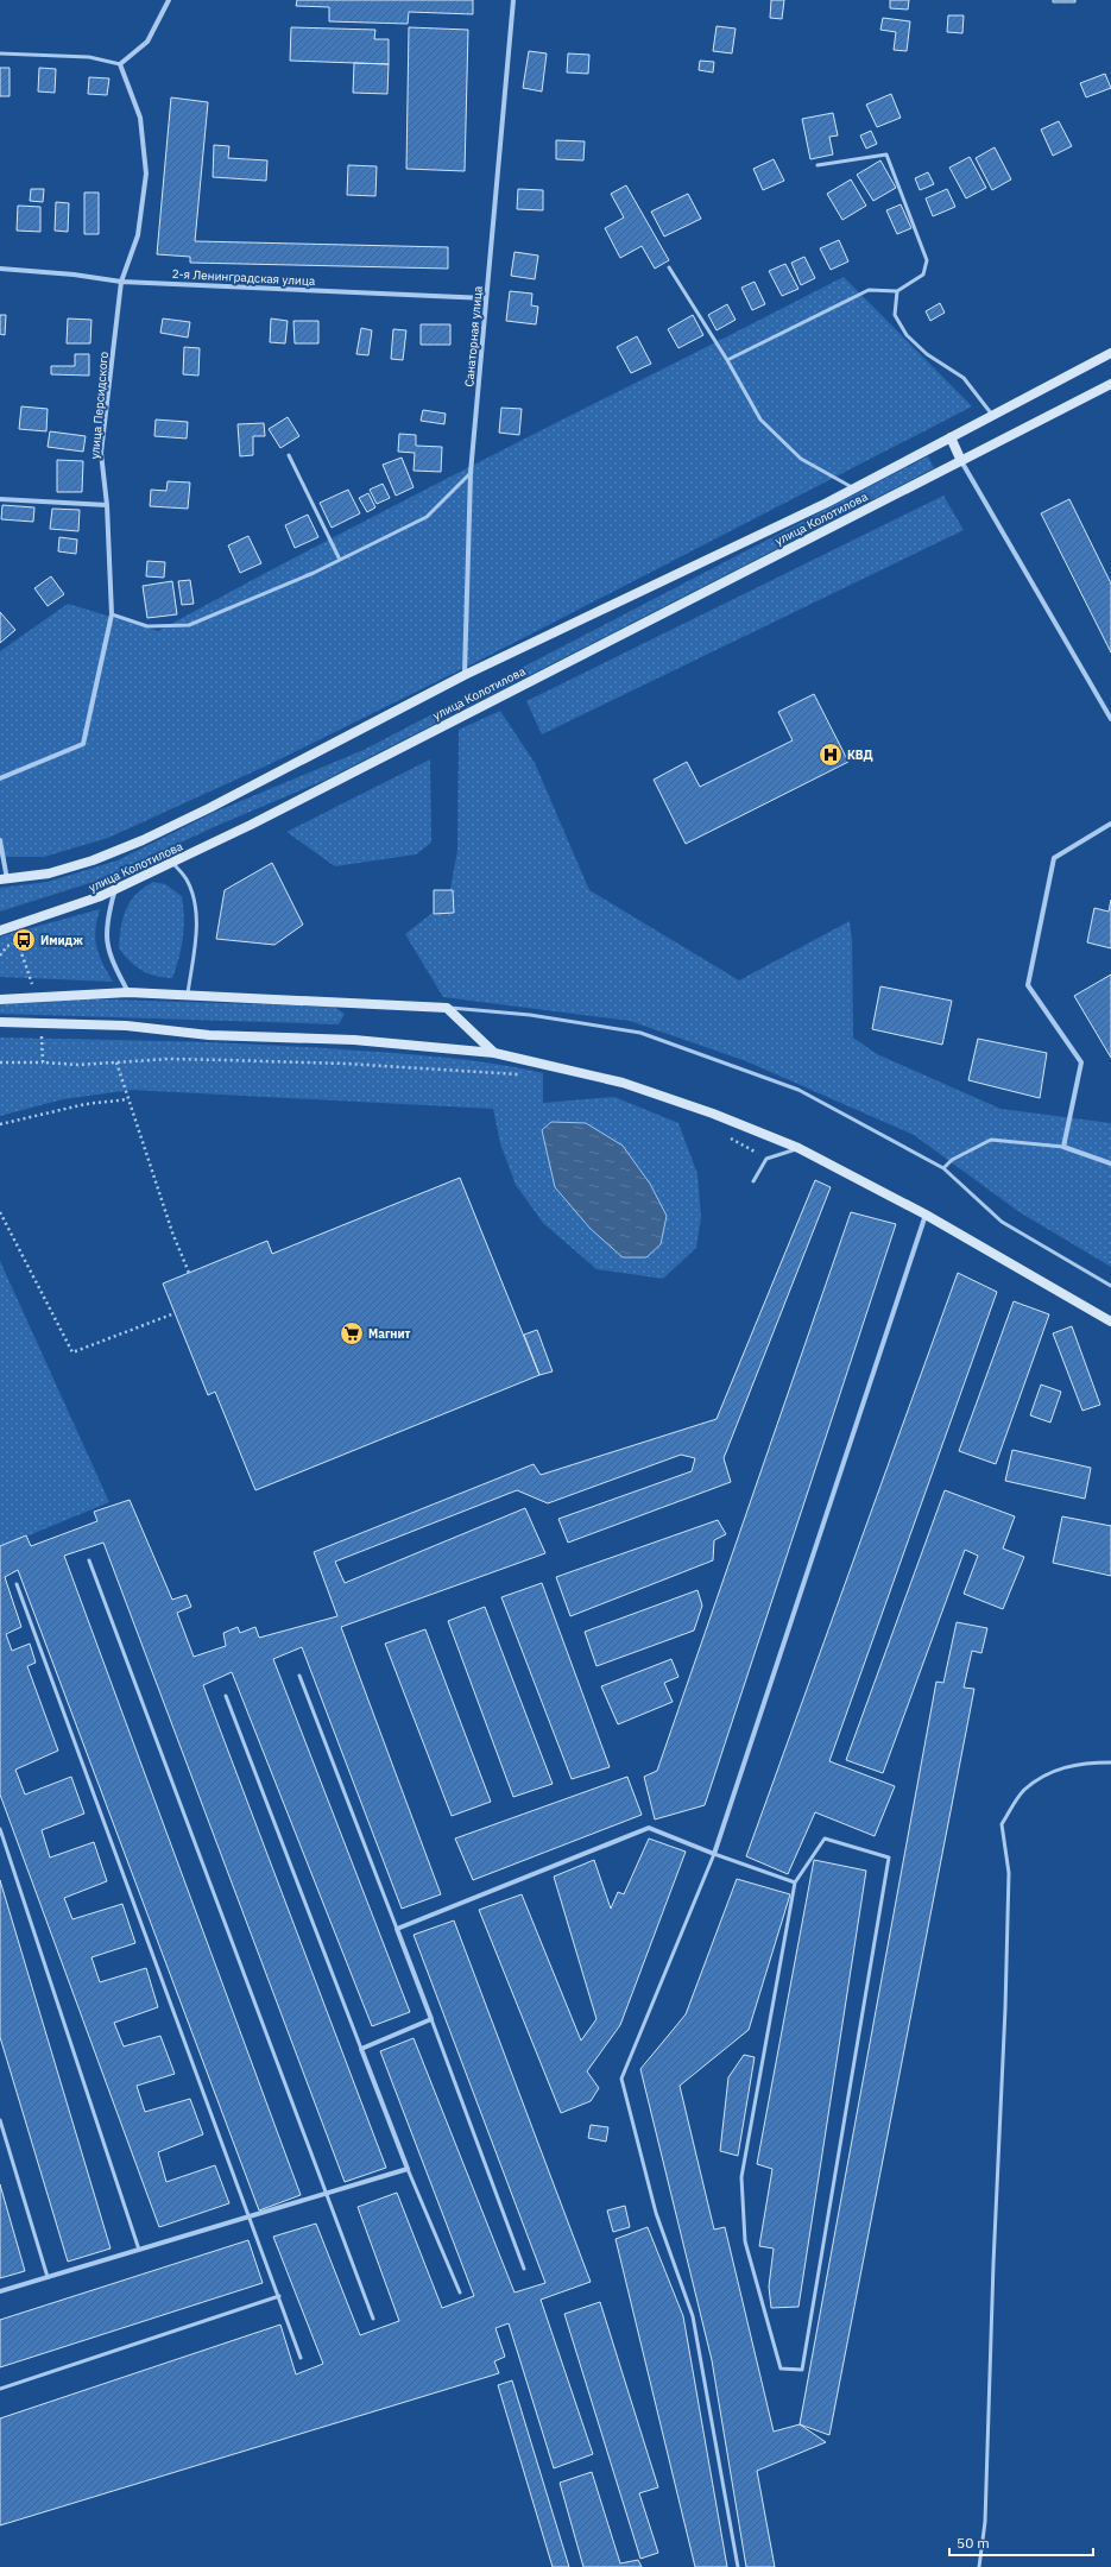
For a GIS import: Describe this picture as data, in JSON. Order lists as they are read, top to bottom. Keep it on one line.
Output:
{"streets":{"main road":["улица Колотилова"],"street":["2-я Ленинградская улица","Санаторная улица","улица Персидского"]},"crossings":[["2-я Ленинградская улица","Санаторная улица"],["2-я Ленинградская улица","улица Персидского"],["Санаторная улица","улица Колотилова"]],"places":{"hospital":["КВД"],"bus stop":["Имидж"],"supermarket":["Магнит"]},"scale_bar":"50 m"}
